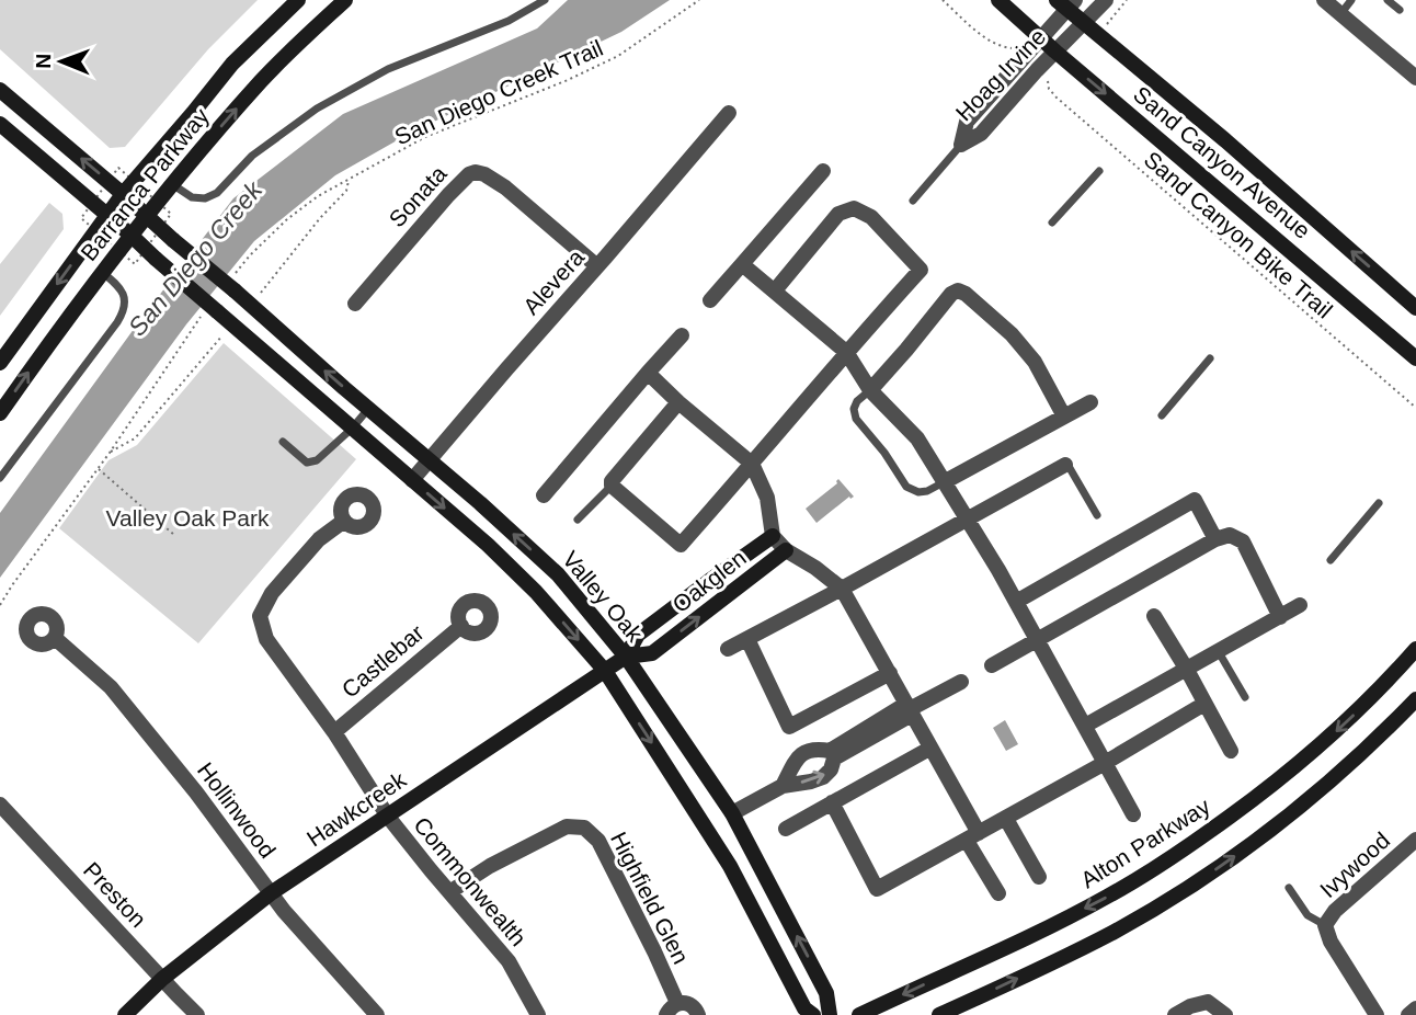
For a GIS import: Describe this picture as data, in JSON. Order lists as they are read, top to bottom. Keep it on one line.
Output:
{"streets":{"street":["Hoag Irvine","Sand Canyon Avenue","Barranca Parkway","Sonata","Alevera","Oakglen","Valley Oak","Castlebar","Hawkcreek","Hollinwood","Alton Parkway","Ivywood","Commonwealth","Preston","Highfield Glen"],"path":["San Diego Creek Trail","Sand Canyon Bike Trail"]},"crossings":[["Hoag Irvine","Sand Canyon Avenue"],["San Diego Creek Trail","Valley Oak"],["Barranca Parkway","Valley Oak"],["Sonata","Alevera"],["Alevera","Valley Oak"],["Oakglen","Valley Oak"],["Oakglen","Hawkcreek"],["Valley Oak","Hawkcreek"],["Castlebar","Commonwealth"],["Hawkcreek","Hollinwood"],["Hawkcreek","Commonwealth"],["Hawkcreek","Preston"],["Commonwealth","Highfield Glen"]],"water":["San Diego Creek"],"parks":["Valley Oak Park"],"north":"left"}
